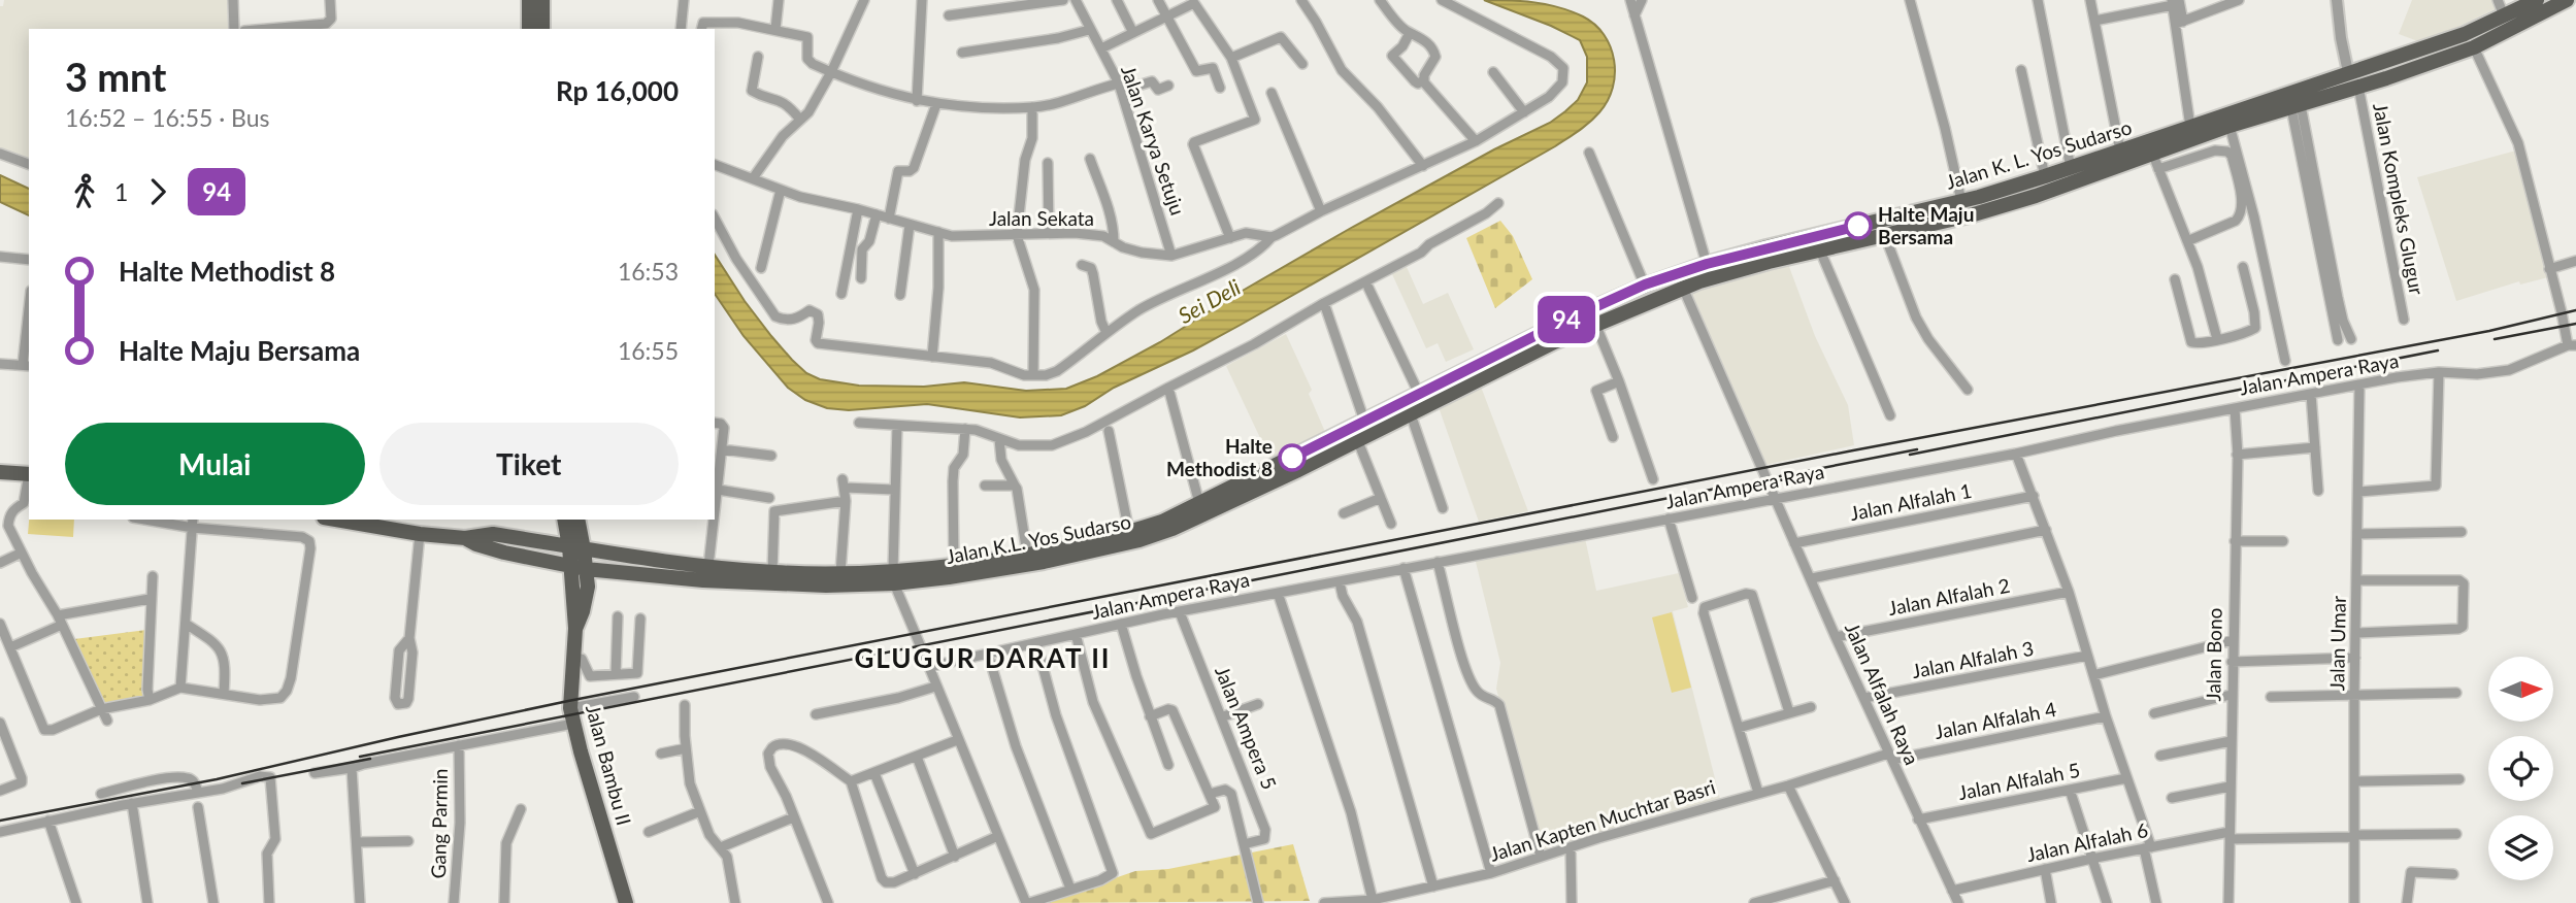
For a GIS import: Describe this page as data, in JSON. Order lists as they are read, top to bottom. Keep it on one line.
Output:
{"streets":{"main road":["Jalan K. L. Yos Sudarso","Jalan K.L. Yos Sudarso","Jalan Bambu II"],"street":["Jalan Karya Setuju","Jalan Kompleks Glugur","Jalan Sekata","Jalan Ampera Raya","Jalan Alfalah 1","Jalan Alfalah 2","Jalan Umar","Jalan Bono","Jalan Alfalah 3","Jalan Alfalah Raya","Jalan Alfalah 4","Jalan Ampera 5","Jalan Alfalah 5","Jalan Kapten Muchtar Basri","Gang Parmin","Jalan Alfalah 6"]},"crossings":[["Jalan Karya Setuju","Jalan Sekata"],["Jalan K. L. Yos Sudarso","Jalan Kompleks Glugur"],["Jalan K. L. Yos Sudarso","Jalan K.L. Yos Sudarso"],["Jalan K. L. Yos Sudarso","Jalan Alfalah Raya"],["Jalan Ampera Raya","Jalan Umar"],["Jalan Ampera Raya","Jalan Bono"],["Jalan Ampera Raya","Jalan Alfalah Raya"],["Jalan Ampera Raya","Jalan Ampera 5"],["Jalan Alfalah 1","Jalan Alfalah Raya"],["Jalan K.L. Yos Sudarso","Jalan Bambu II"],["Jalan Alfalah 2","Jalan Alfalah Raya"],["Jalan Umar","Jalan Alfalah 6"],["Jalan Bono","Jalan Alfalah 6"],["Jalan Alfalah 3","Jalan Alfalah Raya"],["Jalan Alfalah Raya","Jalan Alfalah 4"],["Jalan Alfalah Raya","Jalan Alfalah 5"],["Jalan Alfalah Raya","Jalan Kapten Muchtar Basri"],["Jalan Alfalah Raya","Jalan Alfalah 6"],["Jalan Alfalah 4","Jalan Kapten Muchtar Basri"]],"districts":["GLUGUR DARAT II"],"water":["Sei Deli"],"places":["Halte Maju Bersama","Halte Methodist 8"],"lines":["bus line 94"],"north":"right","page":{"on_map":"94","heading":["3 mnt","16:52 – 16:55 · Bus","Rp 16,000"],"legs":["1","94"],"list":[{"name":"Halte Methodist 8","value":"16:53"},{"name":"Halte Maju Bersama","value":"16:55"}],"buttons":["Mulai","Tiket"]}}
